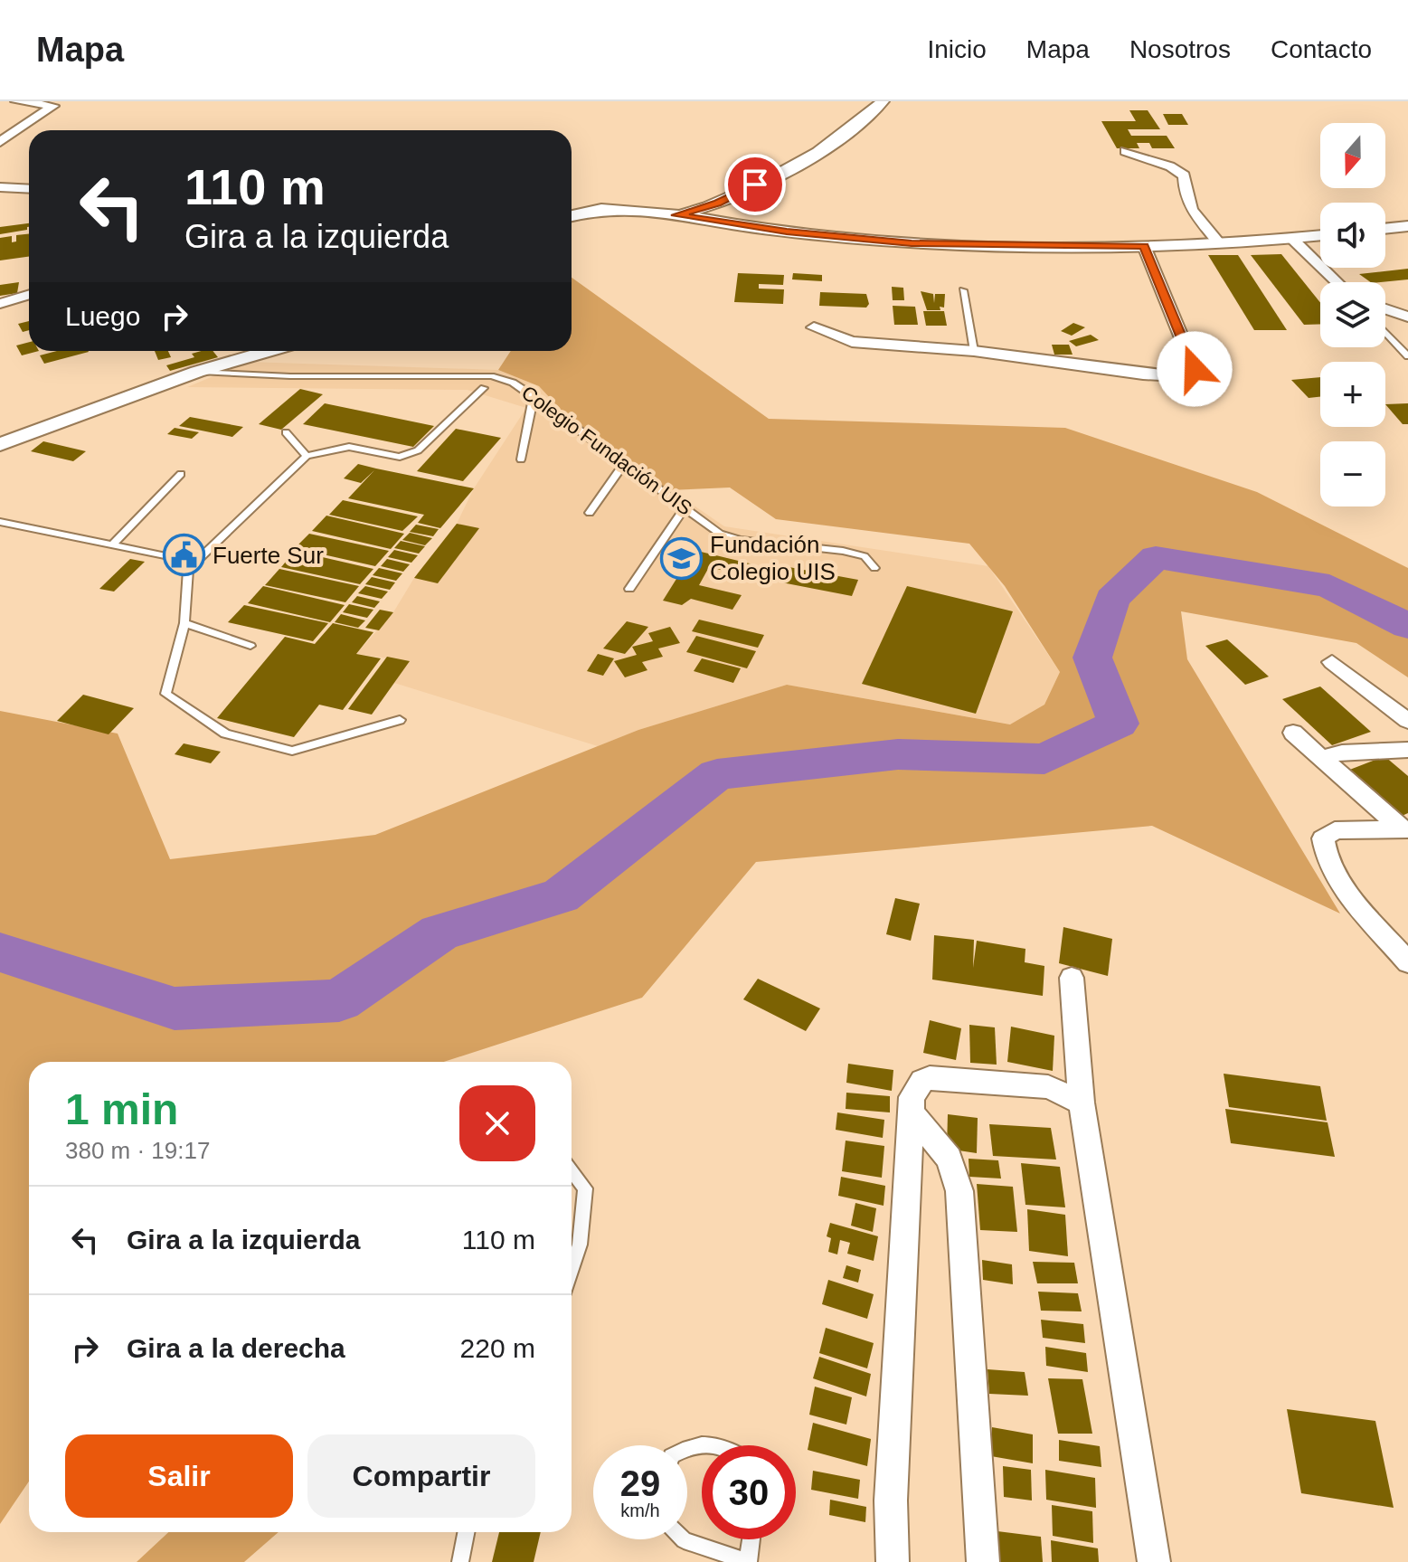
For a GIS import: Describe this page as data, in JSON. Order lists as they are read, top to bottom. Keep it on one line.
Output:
{"streets":{"lane":["Colegio Fundación UIS"]},"places":{"public building":["Fuerte Sur"],"school or university":["Fundación Colegio UIS"]},"north":"bottom","page":{"header":"Mapa","nav":["Inicio","Mapa","Nosotros","Contacto"],"map_buttons":["+","−"],"turn":["110 m","Gira a la izquierda"],"then":"Luego","heading":["1 min","380 m · 19:17"],"list":[{"name":"Gira a la izquierda","value":"110 m"},{"name":"Gira a la derecha","value":"220 m"}],"buttons":["Salir","Compartir"],"speed":"29 km/h","limit":"30"}}
